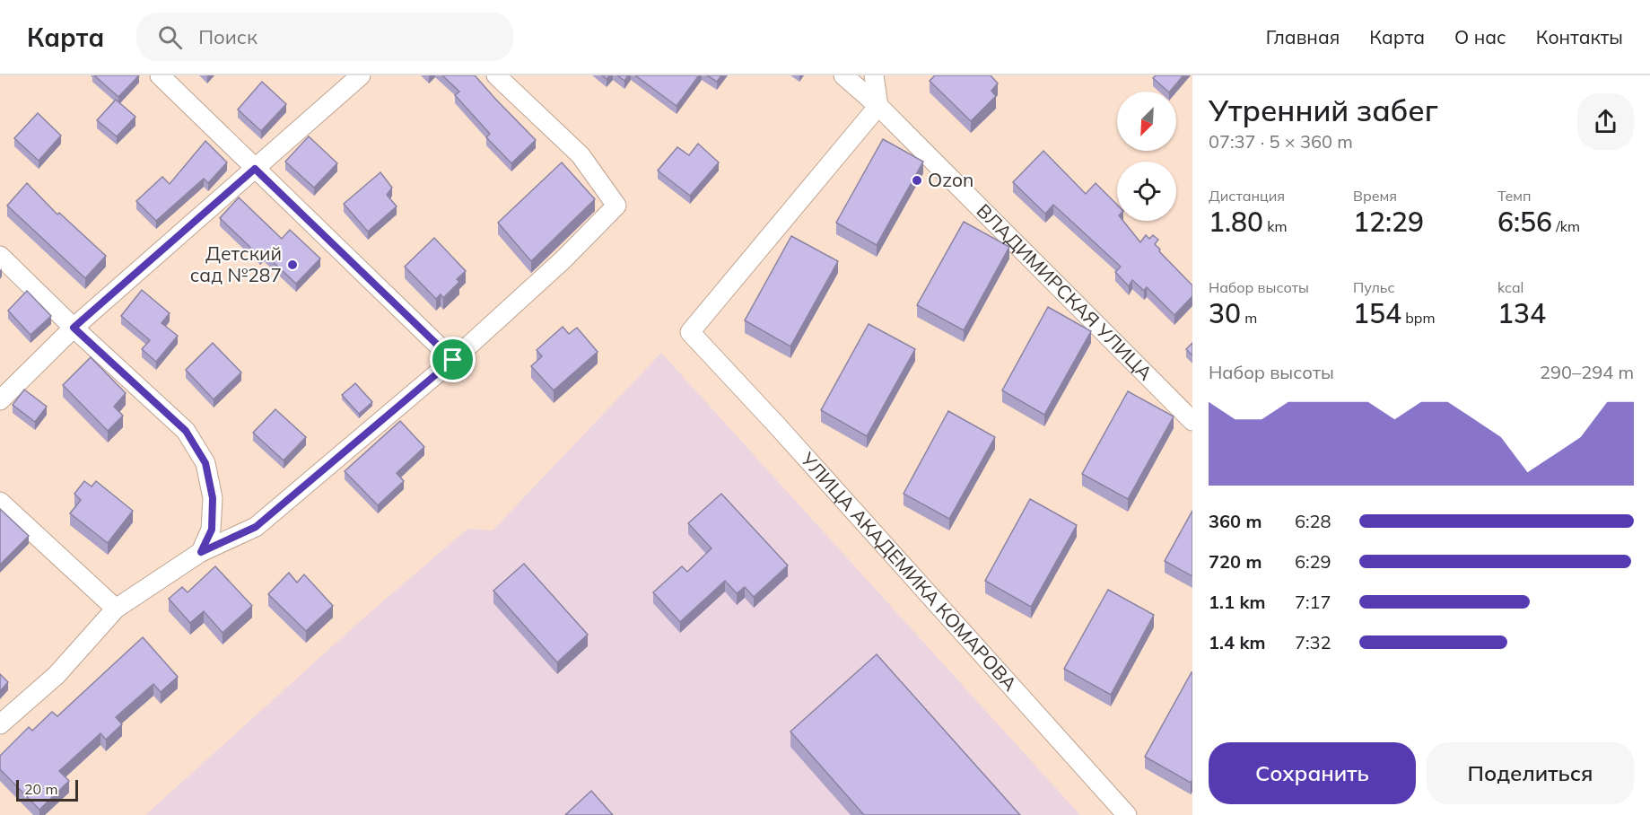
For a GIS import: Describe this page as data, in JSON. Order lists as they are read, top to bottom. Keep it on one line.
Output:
{"streets":{"street":["ВЛАДИМИРСКАЯ УЛИЦА","УЛИЦА АКАДЕМИКА КОМАРОВА"]},"crossings":[["ВЛАДИМИРСКАЯ УЛИЦА","УЛИЦА АКАДЕМИКА КОМАРОВА"]],"places":["Ozon","Детский сад №287"],"scale_bar":"20 m","north":"bottom left","page":{"header":"Карта","search":"Поиск","nav":["Главная","Карта","О нас","Контакты"],"heading":["Утренний забег","07:37 · 5 × 360 m"],"stats":[["Дистанция","1.80 km"],["Время","12:29"],["Темп","6:56 /km"],["Набор высоты","30 m"],["Пульс","154 bpm"],["kcal","134"]],"chart":["Набор высоты","290–294 m"],"list":[{"name":"360 m","note":"6:28"},{"name":"720 m","note":"6:29"},{"name":"1.1 km","note":"7:17"},{"name":"1.4 km","note":"7:32"}],"buttons":["Сохранить","Поделиться"],"scale":"20 m"}}
